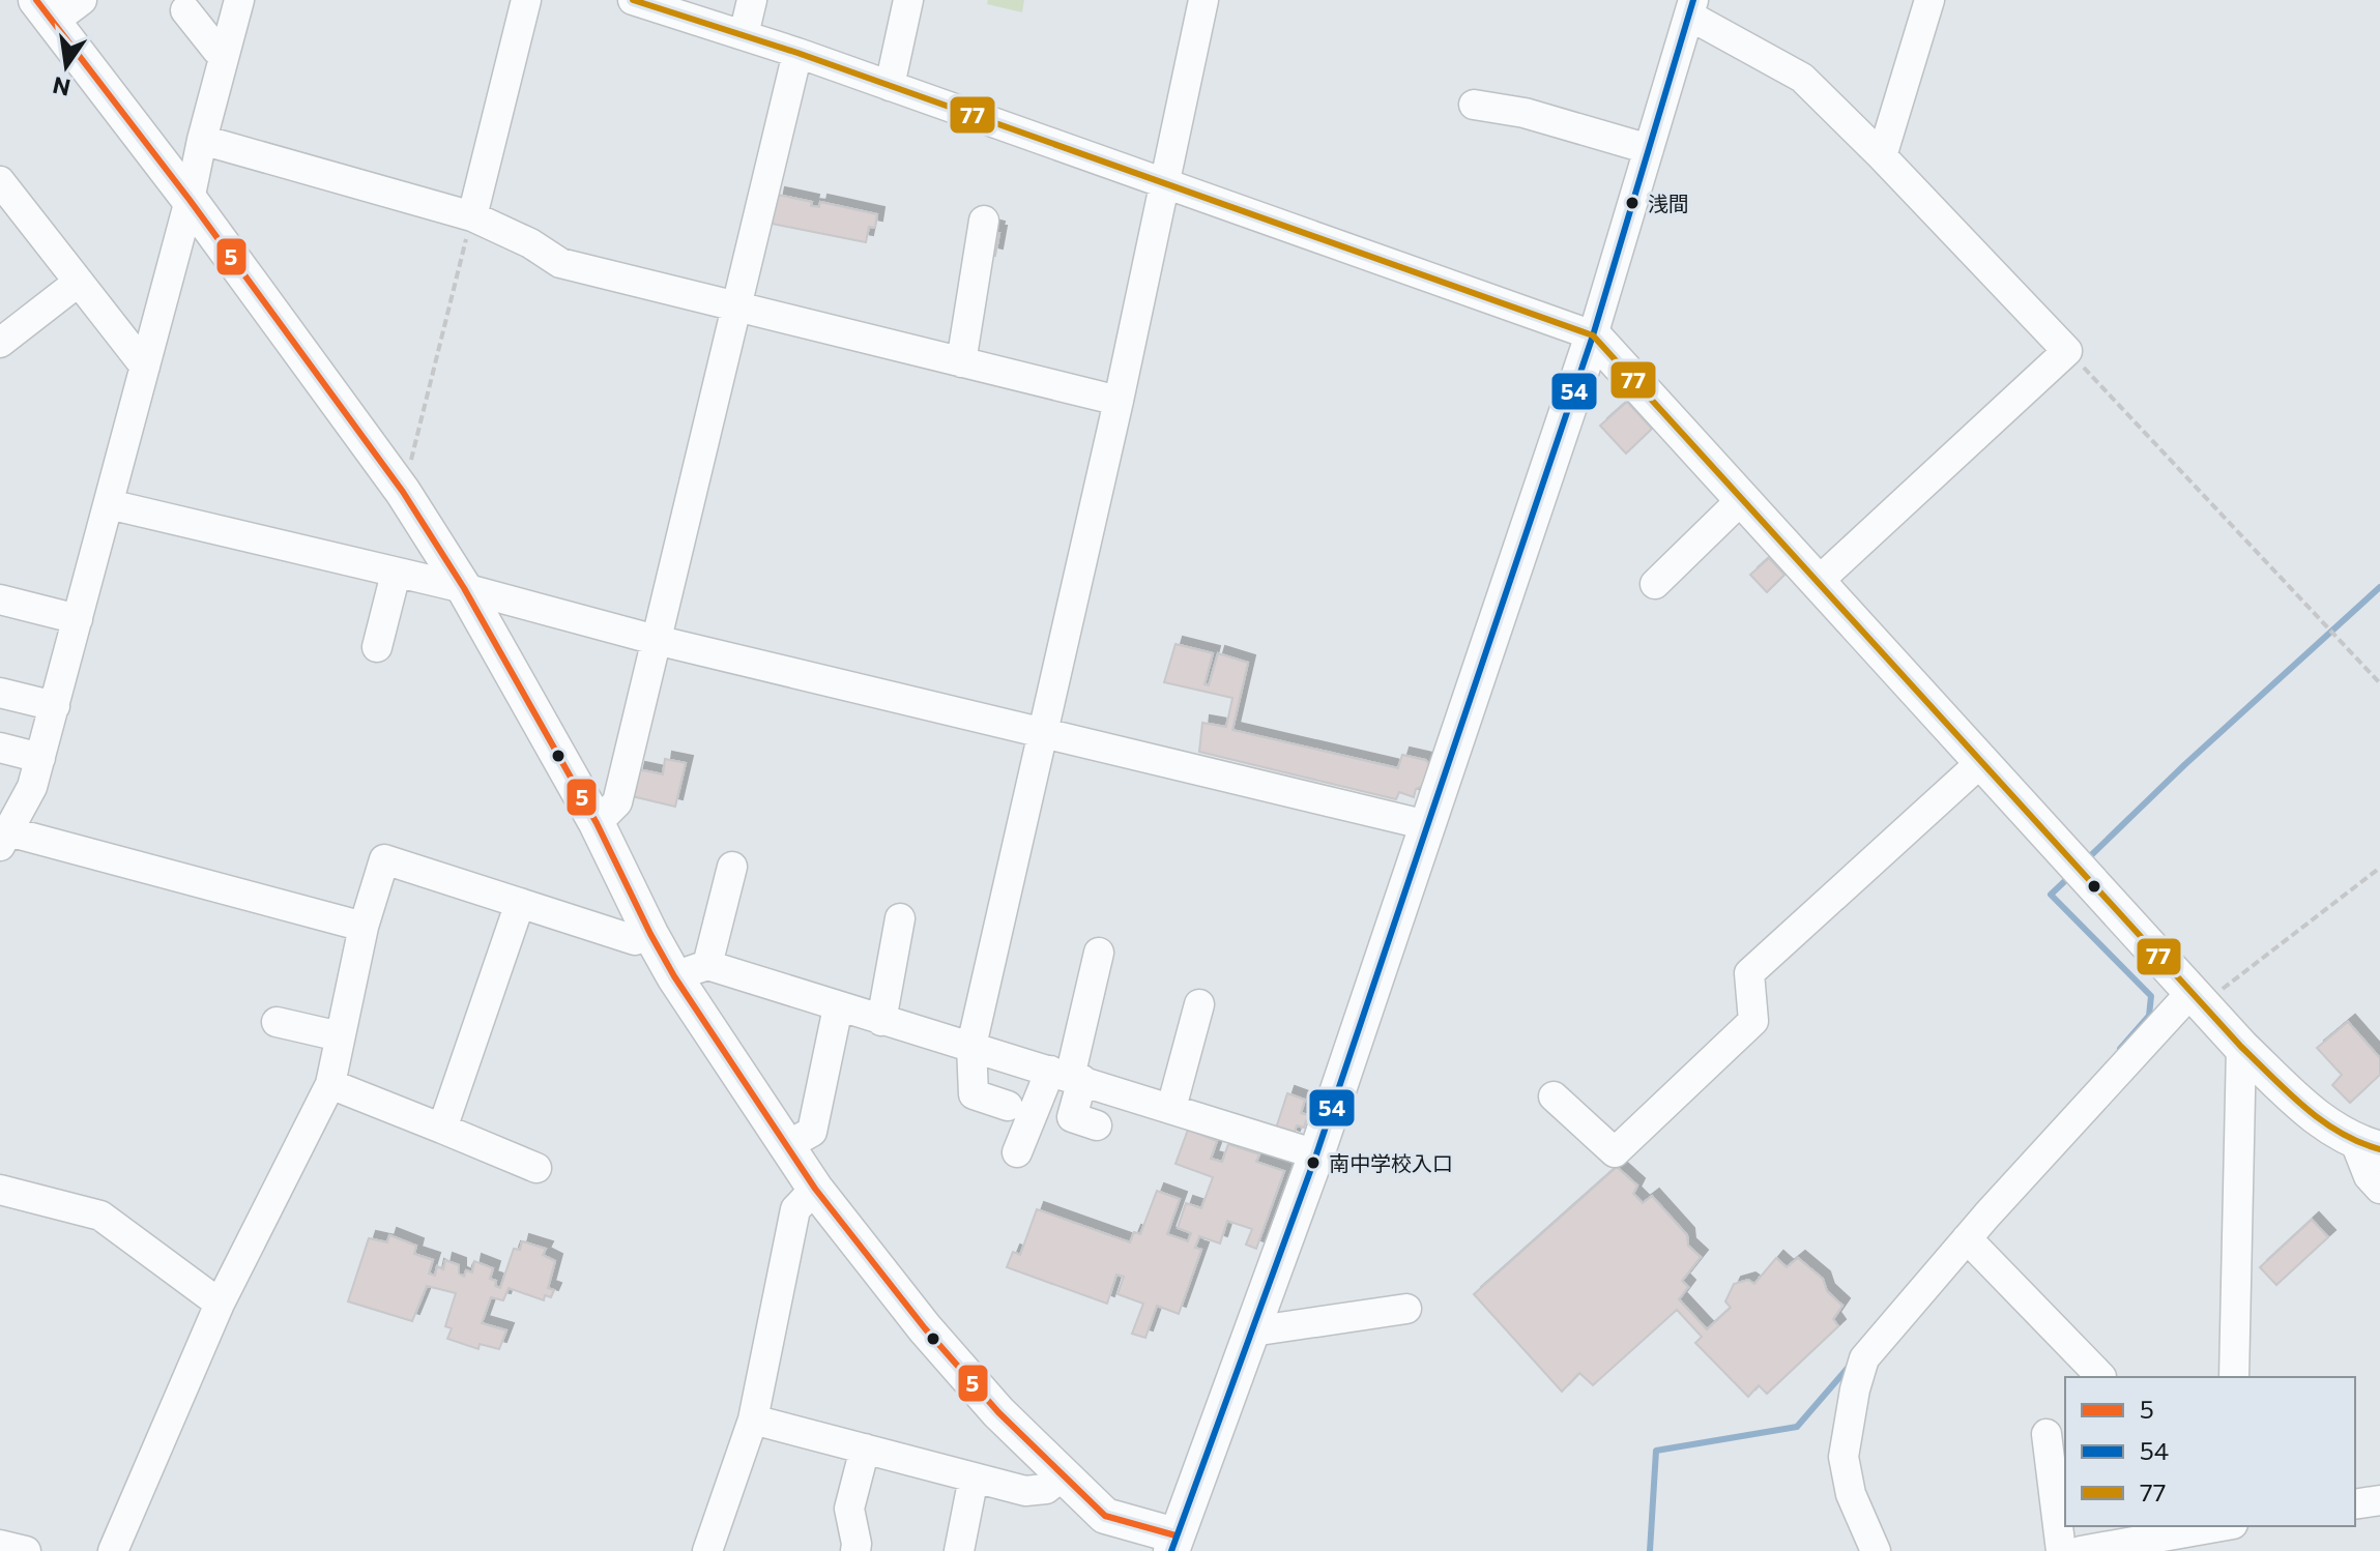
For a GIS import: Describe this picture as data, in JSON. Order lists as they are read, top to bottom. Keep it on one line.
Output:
{"places":["浅間","南中学校入口"],"lines":["transit line 5","transit line 54","transit line 77"],"legend":["5","54","77"],"north":"bottom"}
